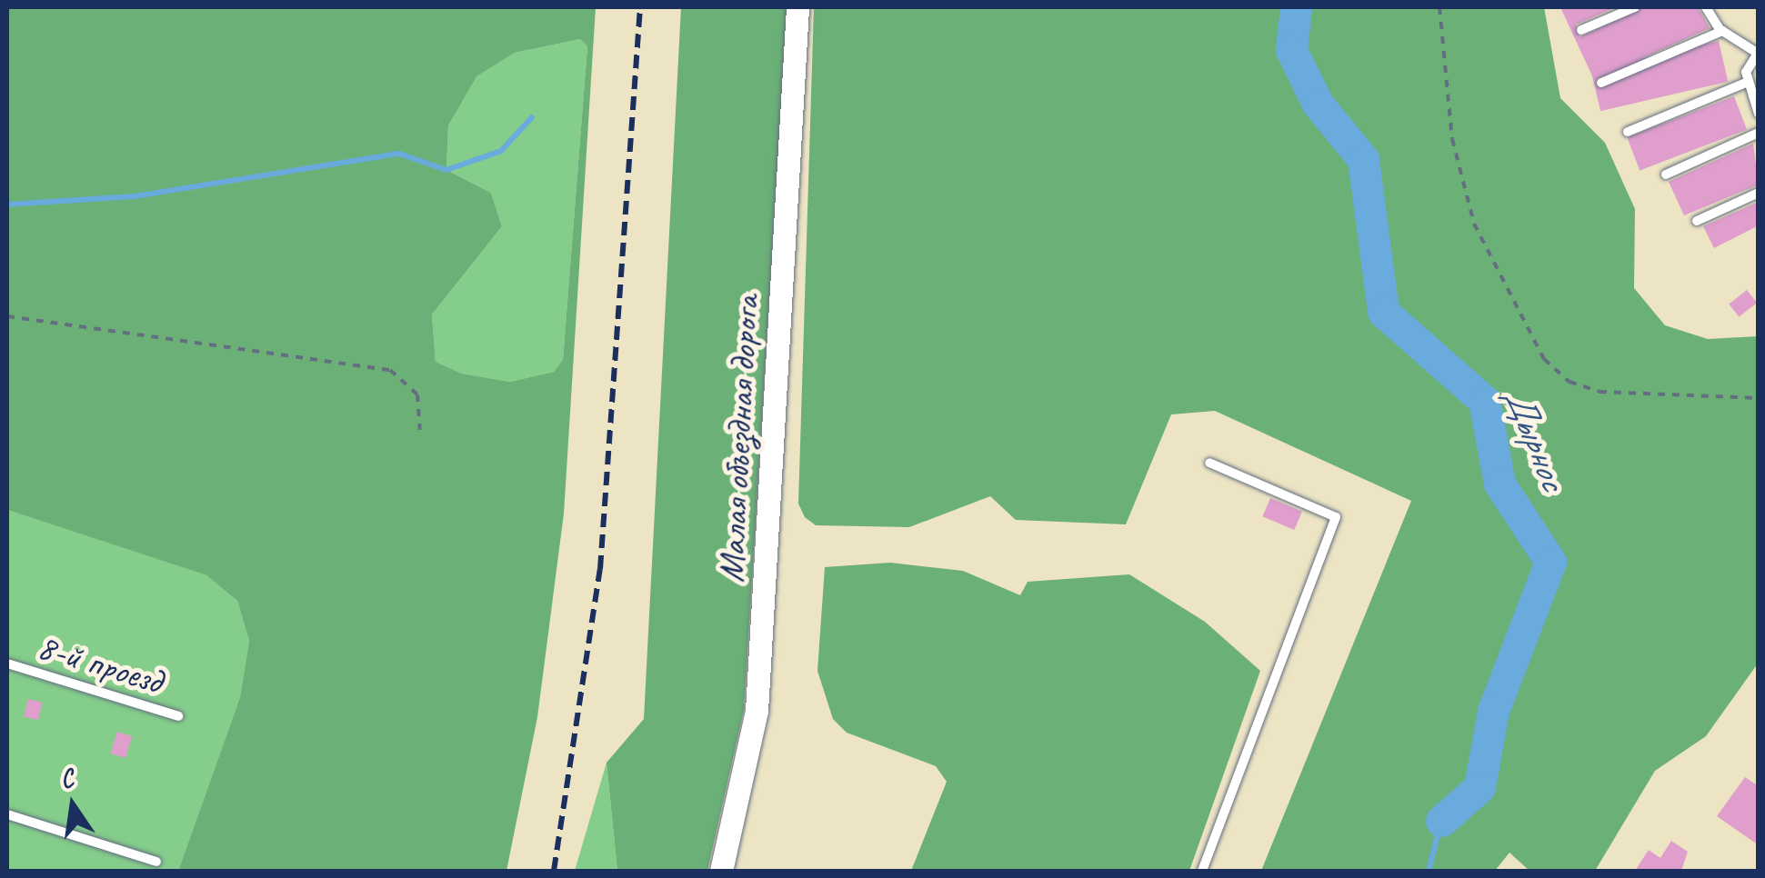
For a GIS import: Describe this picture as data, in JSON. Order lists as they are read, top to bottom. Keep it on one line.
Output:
{"streets":{"street":["Малая объездная дорога"],"lane":["8-й проезд"]},"water":["Дырнос"],"north":"top"}
